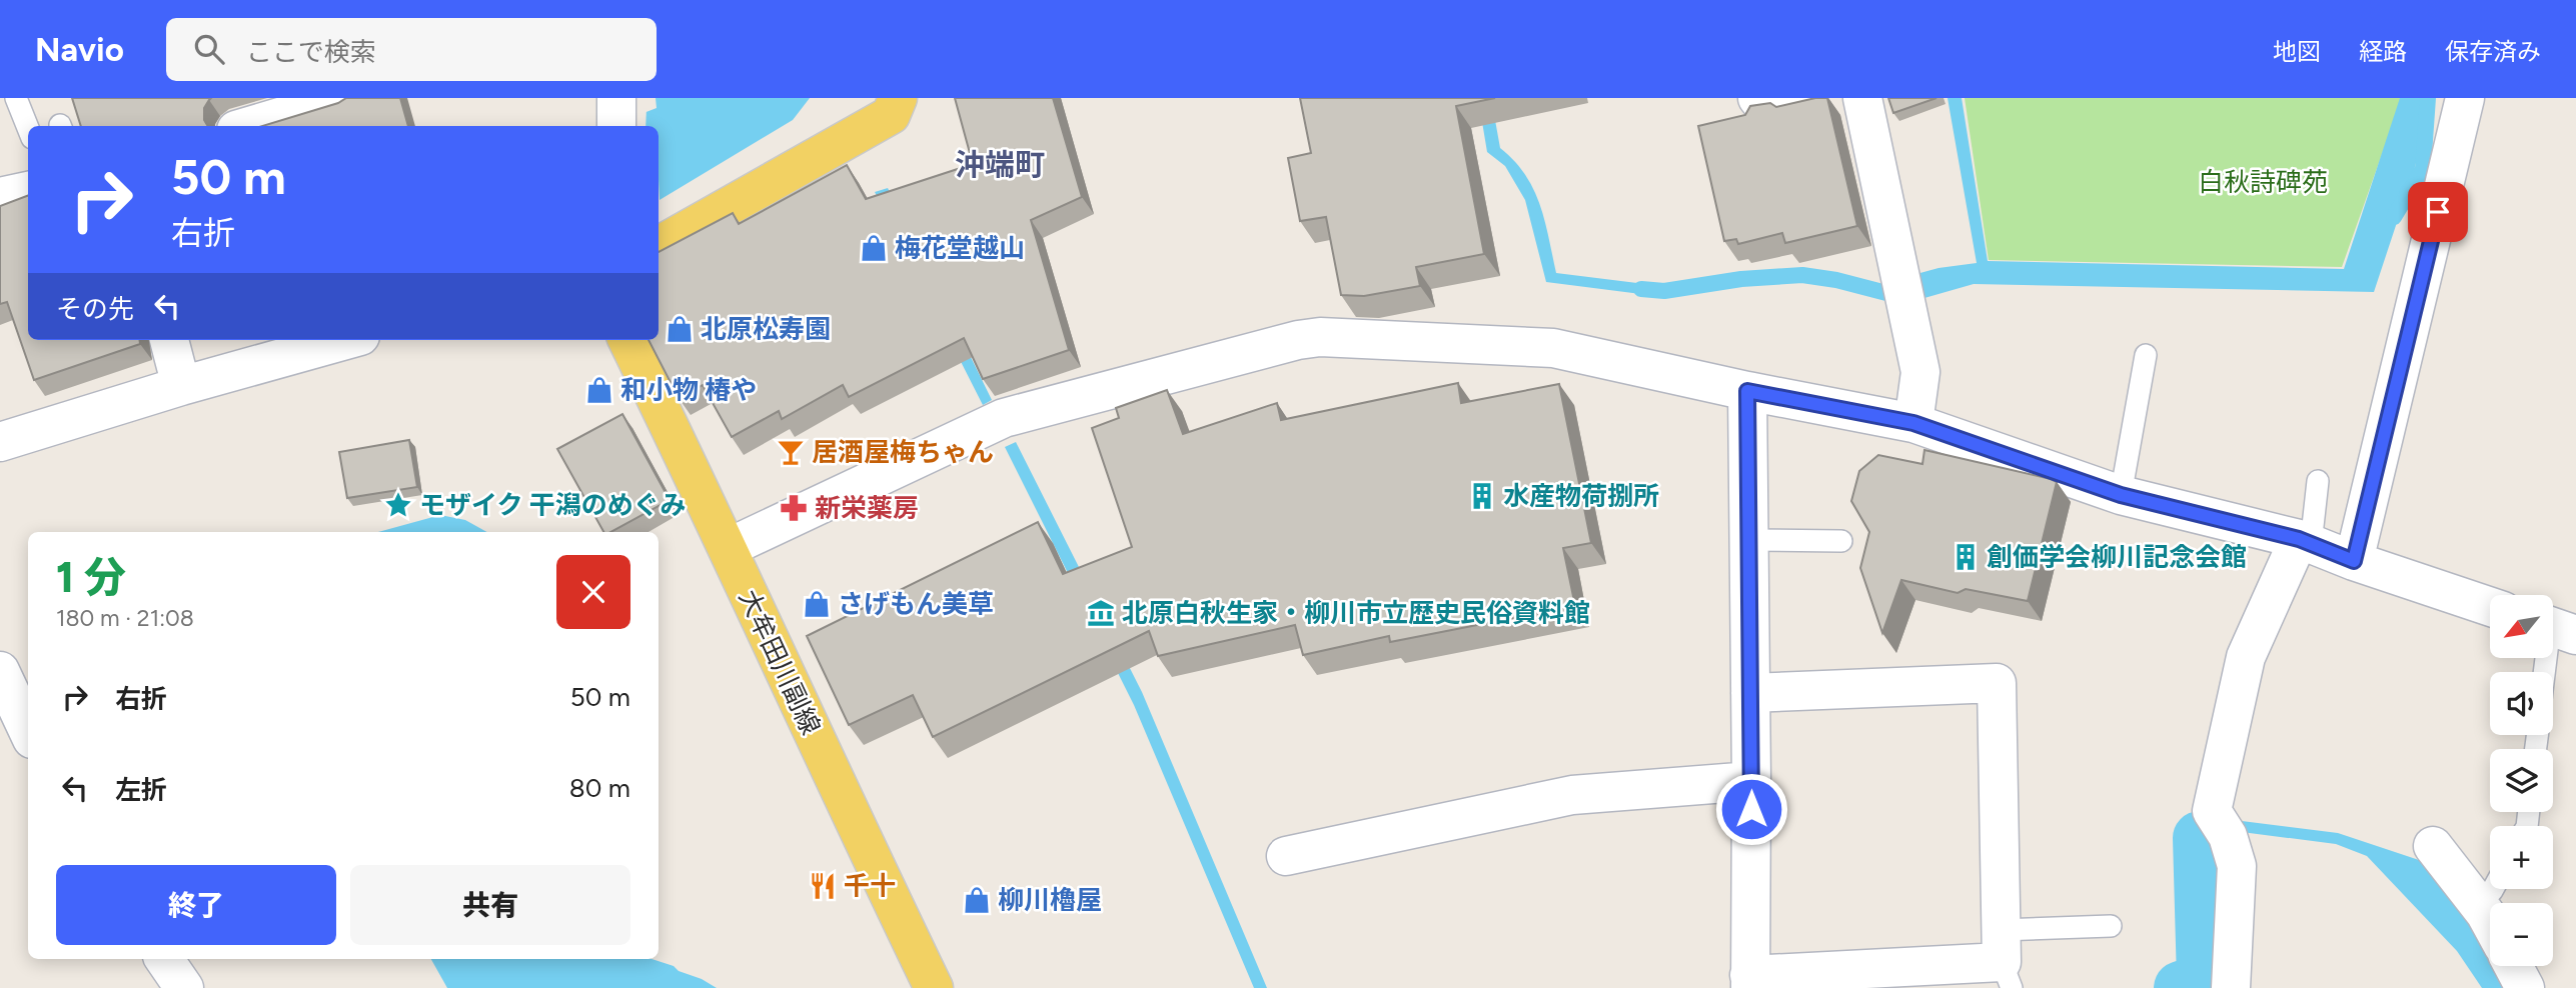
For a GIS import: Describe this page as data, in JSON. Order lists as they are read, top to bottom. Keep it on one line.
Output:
{"streets":{"main road":["大牟田川副線"]},"districts":["沖端町"],"parks":["白秋詩碑苑"],"places":{"shop":["梅花堂越山","北原松寿園","和小物 椿や","さげもん美草","柳川櫓屋"],"bar":["居酒屋梅ちゃん"],"building":["水産物荷捌所","創価学会柳川記念会館"],"place":["モザイク 干潟のめぐみ"],"pharmacy":["新栄薬房"],"museum":["北原白秋生家・柳川市立歴史民俗資料館"],"restaurant":["千十"]},"north":"bottom left","page":{"header":"Navio","search":"ここで検索","nav":["地図","経路","保存済み"],"turn":["50 m","右折"],"then":"その先","heading":["1 分","180 m · 21:08"],"map_buttons":["+","−"],"list":[{"name":"右折","value":"50 m"},{"name":"左折","value":"80 m"}],"buttons":["終了","共有"]}}
